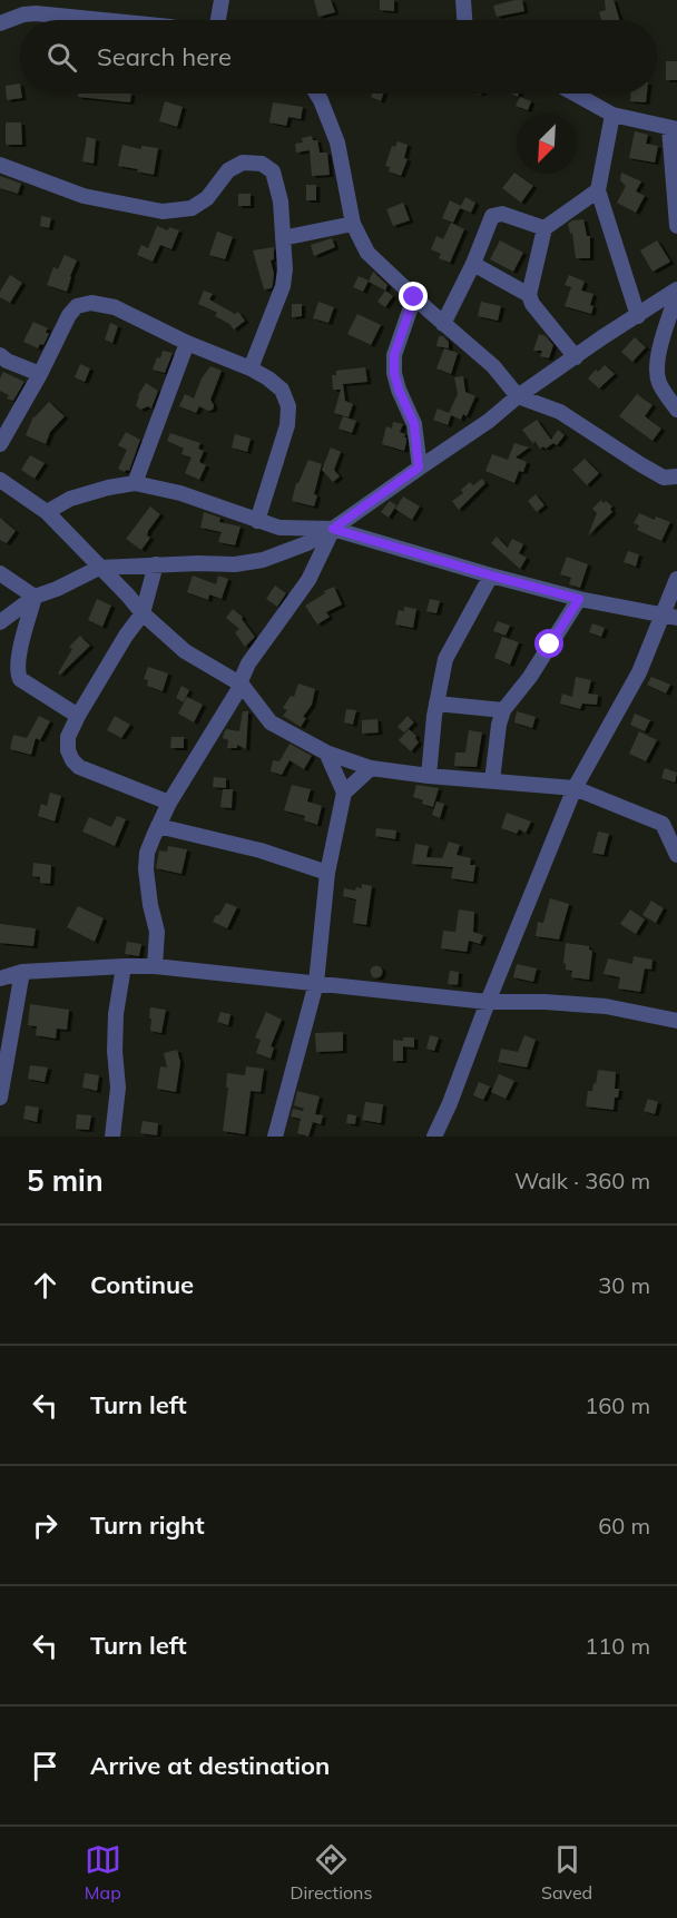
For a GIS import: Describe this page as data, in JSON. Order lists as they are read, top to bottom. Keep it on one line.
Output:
{"north":"bottom left","page":{"search":"Search here","heading":["5 min","Walk · 360 m"],"list":[["Continue","30 m"],["Turn left","160 m"],["Turn right","60 m"],["Turn left","110 m"],"Arrive at destination"],"nav":["Map","Directions","Saved"]}}
